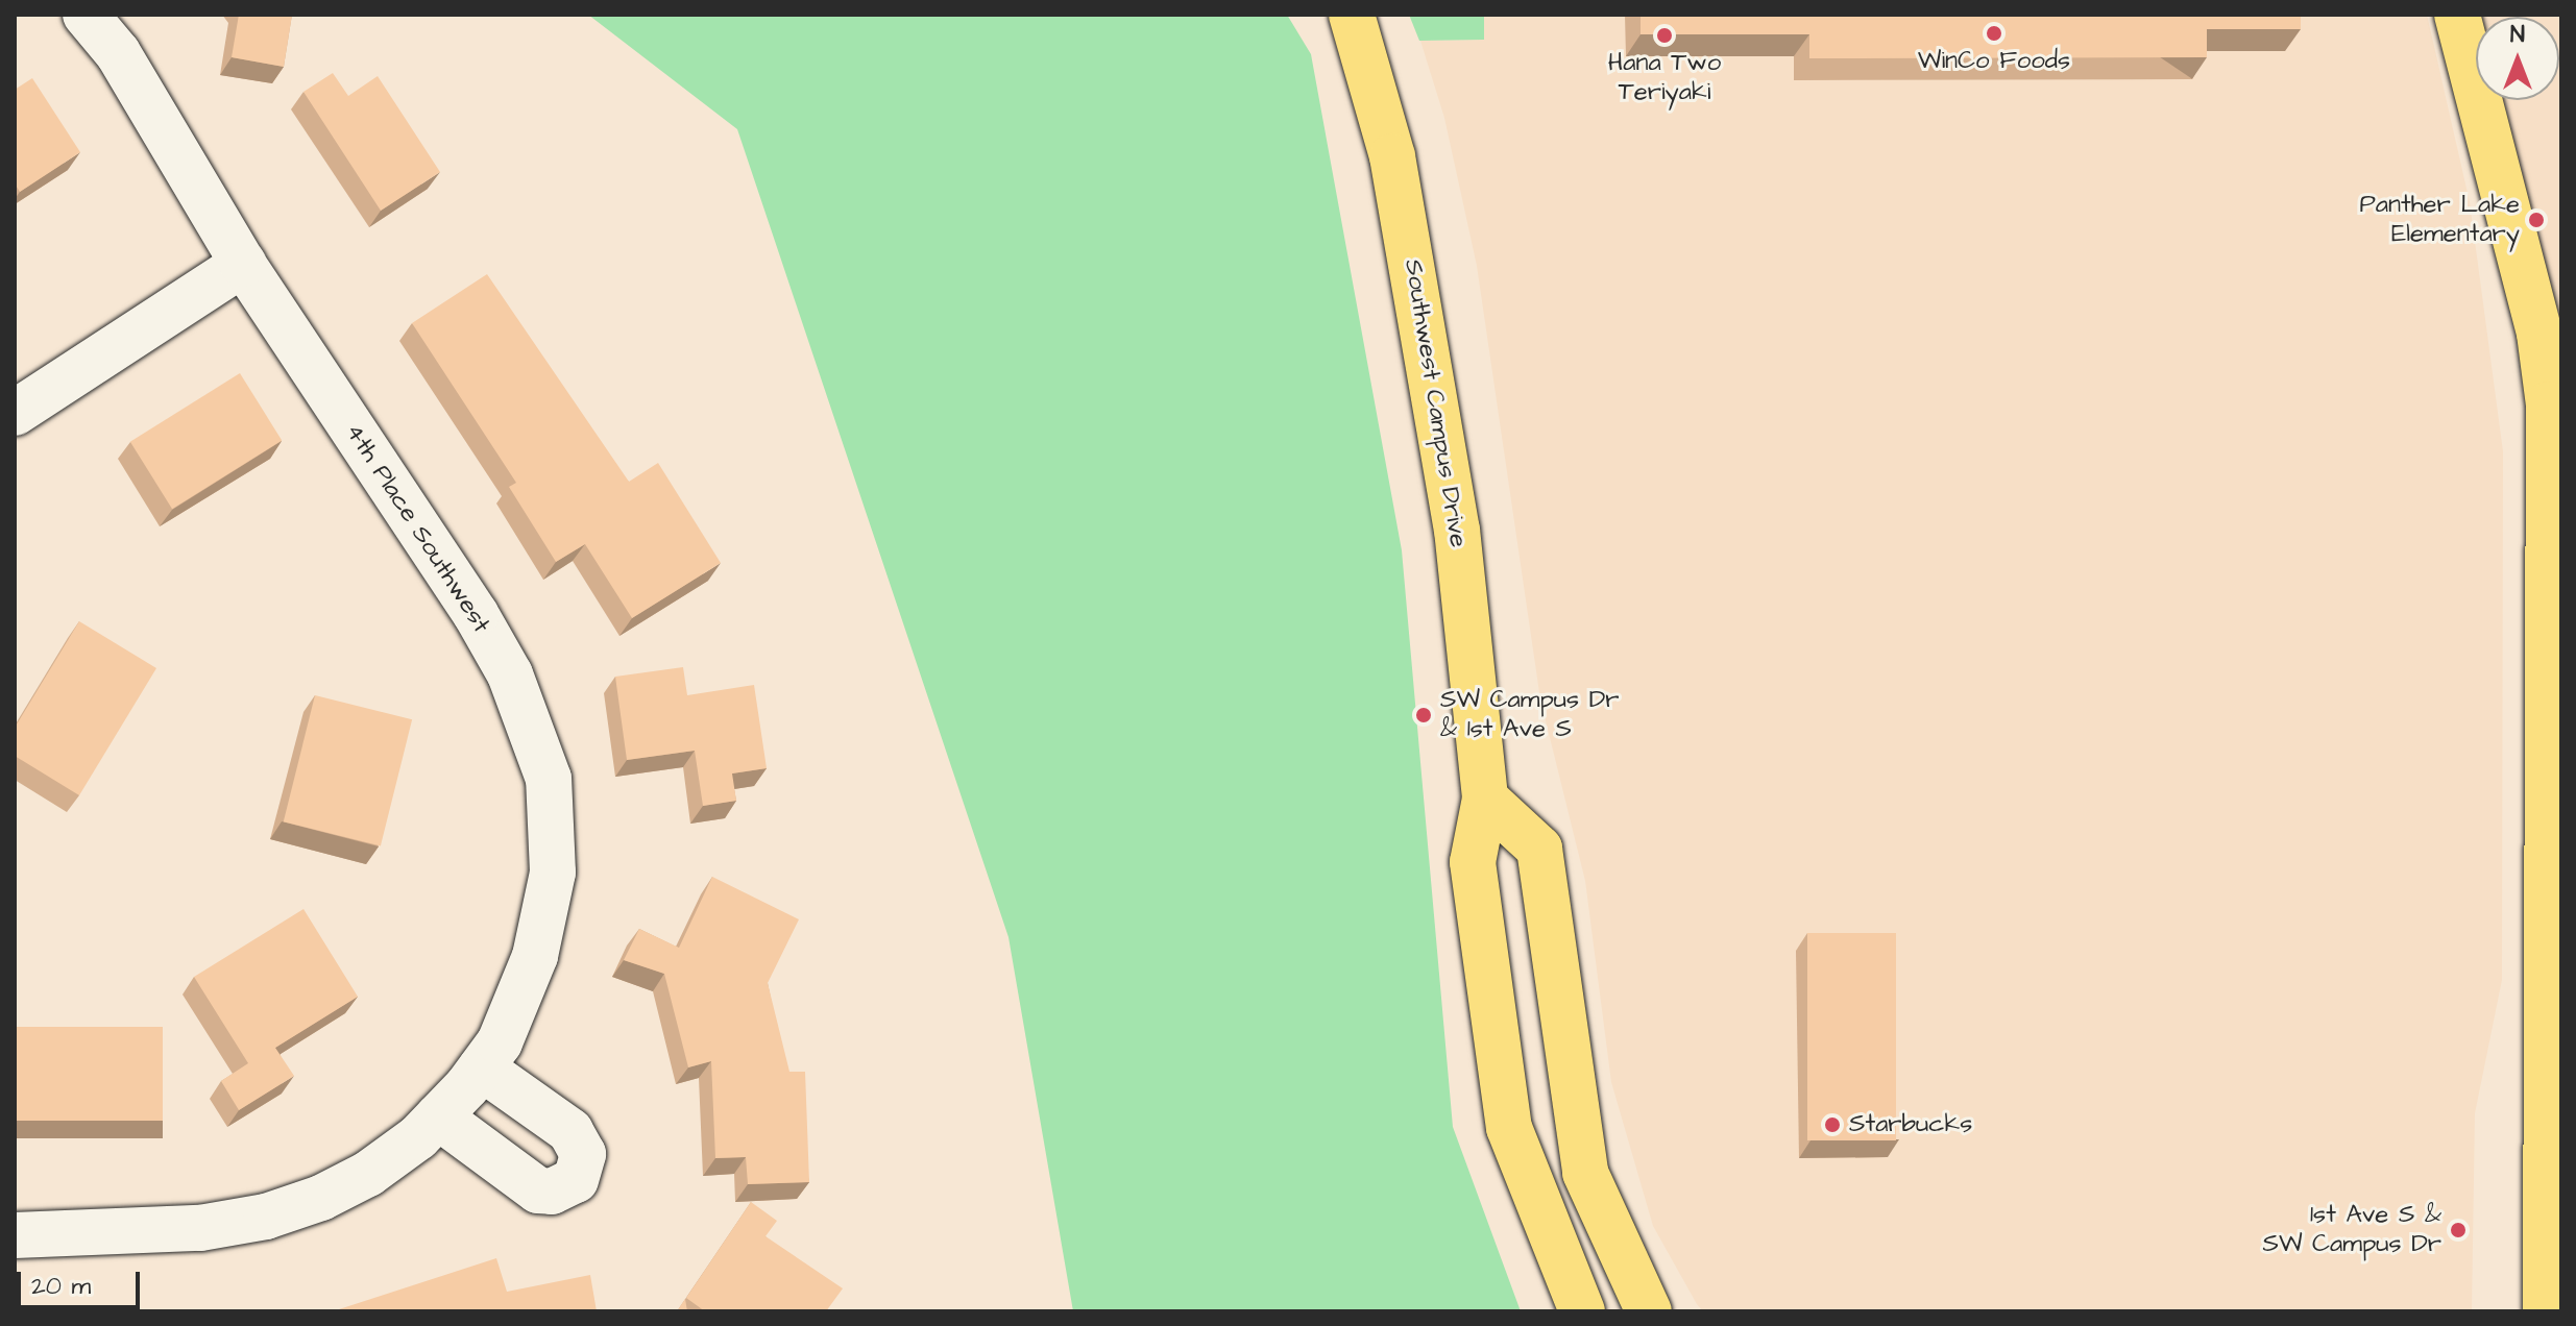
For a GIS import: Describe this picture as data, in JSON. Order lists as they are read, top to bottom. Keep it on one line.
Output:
{"streets":{"main road":["Southwest Campus Drive"],"street":["4th Place Southwest"]},"places":["WinCo Foods","Hana Two Teriyaki","Panther Lake Elementary","SW Campus Dr & 1st Ave S","Starbucks","1st Ave S & SW Campus Dr"],"scale_bar":"20 m","north":"top"}
